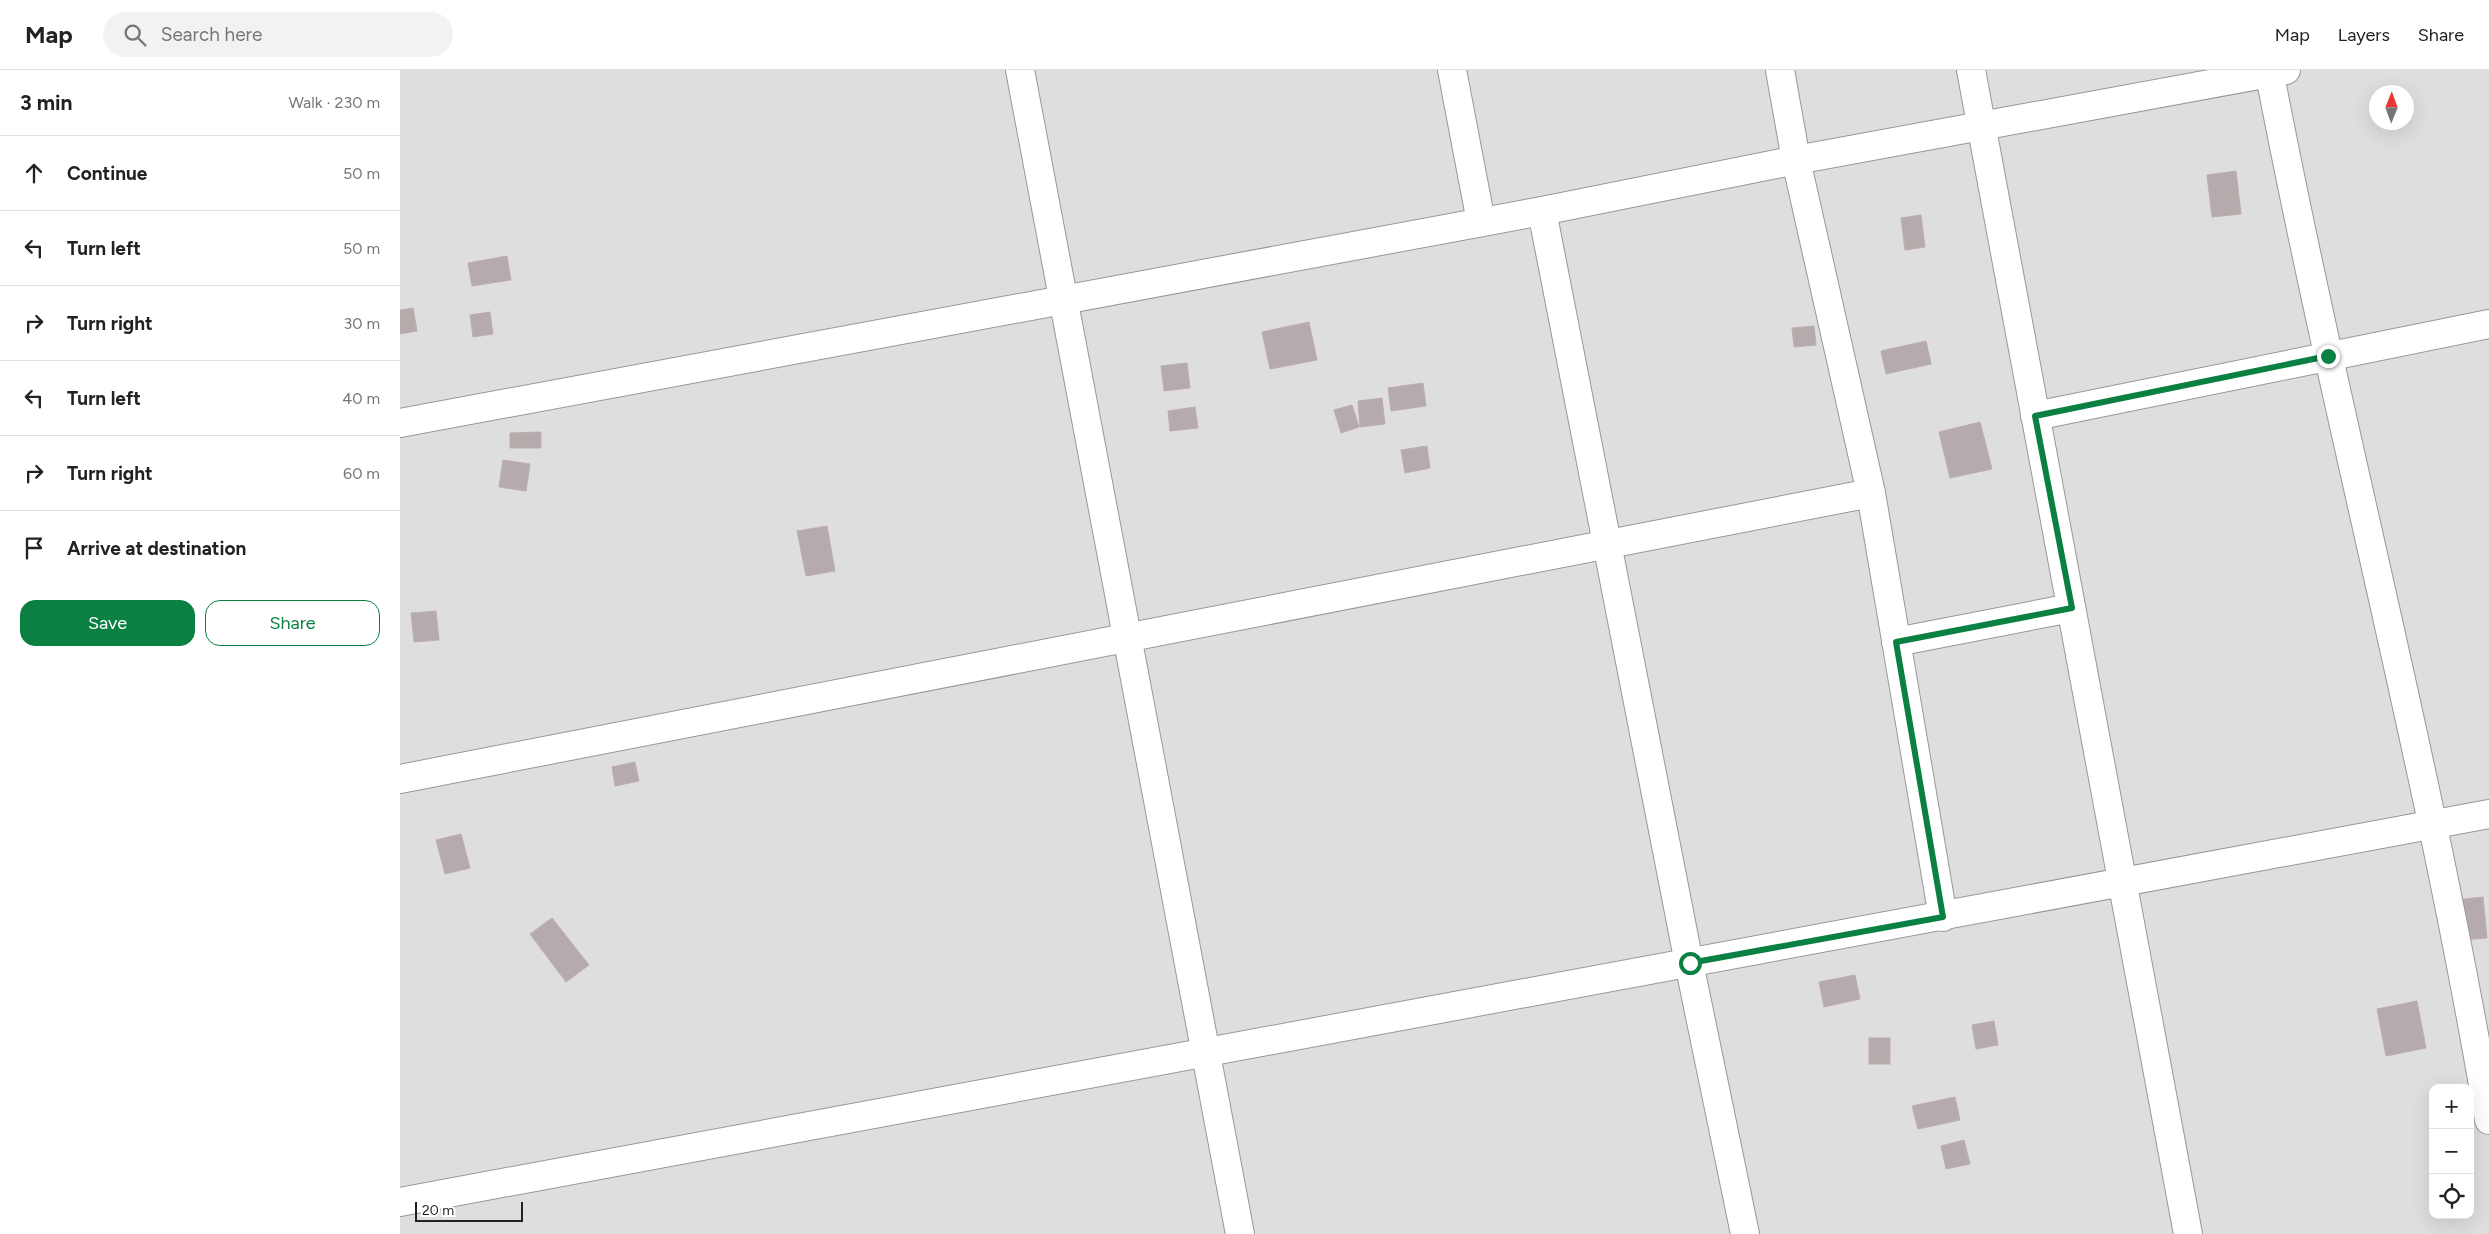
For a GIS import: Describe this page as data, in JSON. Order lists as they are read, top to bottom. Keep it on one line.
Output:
{"scale_bar":"20 m","north":"top","page":{"header":"Map","search":"Search here","nav":["Map","Layers","Share"],"heading":["3 min","Walk · 230 m"],"list":[["Continue","50 m"],["Turn left","50 m"],["Turn right","30 m"],["Turn left","40 m"],["Turn right","60 m"],"Arrive at destination"],"buttons":["Save","Share"],"map_buttons":["+","−"],"scale":"20 m"}}
